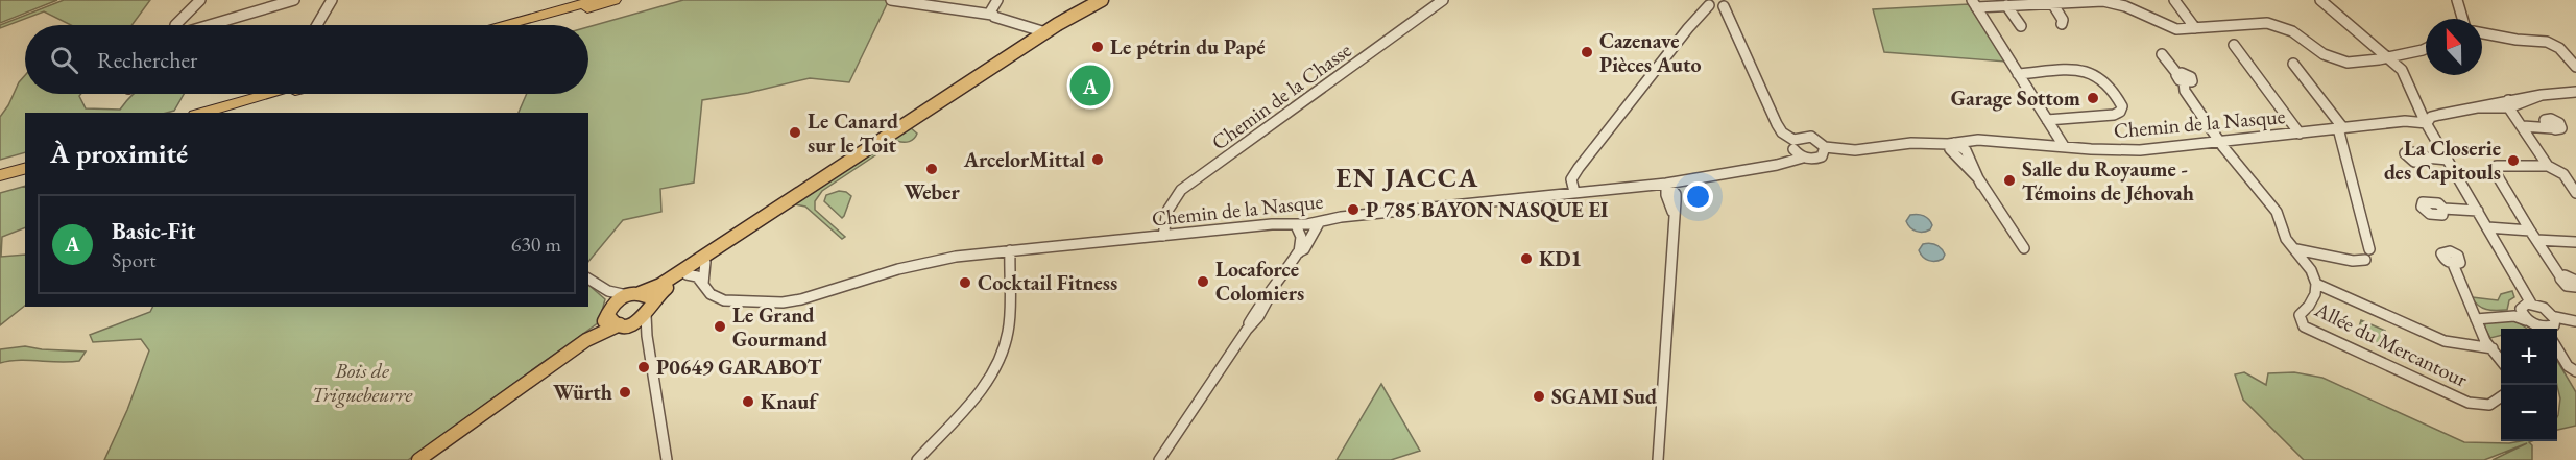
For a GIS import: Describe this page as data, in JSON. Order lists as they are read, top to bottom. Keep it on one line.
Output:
{"streets":{"street":["Chemin de la Chasse","Chemin de la Nasque","Allée du Mercantour"]},"crossings":[["Chemin de la Chasse","Chemin de la Nasque"],["Chemin de la Nasque","Allée du Mercantour"]],"districts":["EN JACCA"],"parks":["Bois de Triguebeurre"],"places":["Le pétrin du Papé","Cazenave Pièces Auto","Garage Sottom","Le Canard sur le Toit","ArcelorMittal","La Closerie des Capitouls","Weber","Salle du Royaume - Témoins de Jéhovah","P 785 BAYON NASQUE EI","KD1","Locaforce Colomiers","Cocktail Fitness","Le Grand Gourmand","P0649 GARABOT","Würth","SGAMI Sud","Knauf"],"north":"top","page":{"search":"Rechercher","pins":"A","heading":"À proximité","list":[{"mark":"A","name":"Basic-Fit","note":"Sport","value":"630 m"}],"map_buttons":["+","−"]}}
